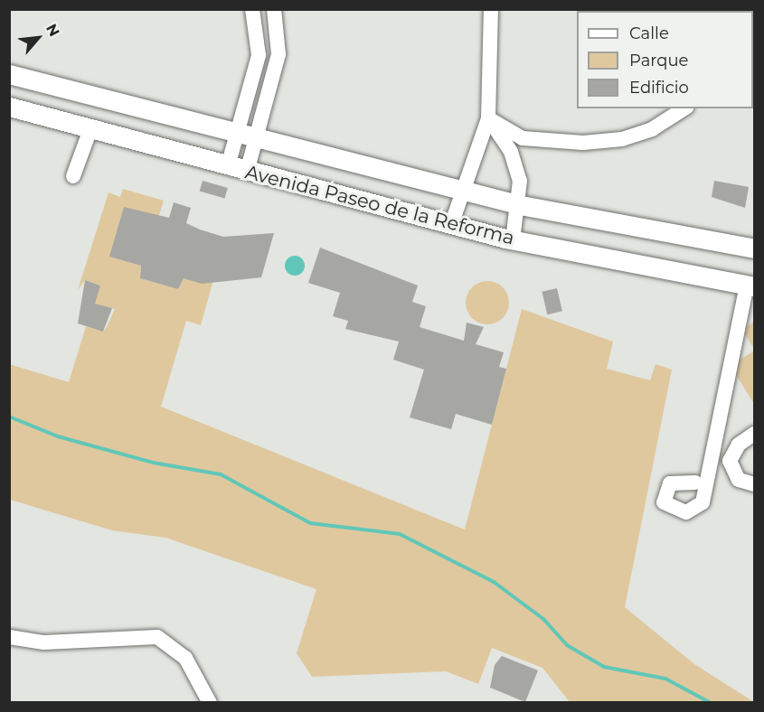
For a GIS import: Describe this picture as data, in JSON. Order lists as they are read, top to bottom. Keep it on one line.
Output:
{"streets":{"main road":["Avenida Paseo de la Reforma"]},"legend":["Calle","Parque","Edificio"],"north":"top right"}
